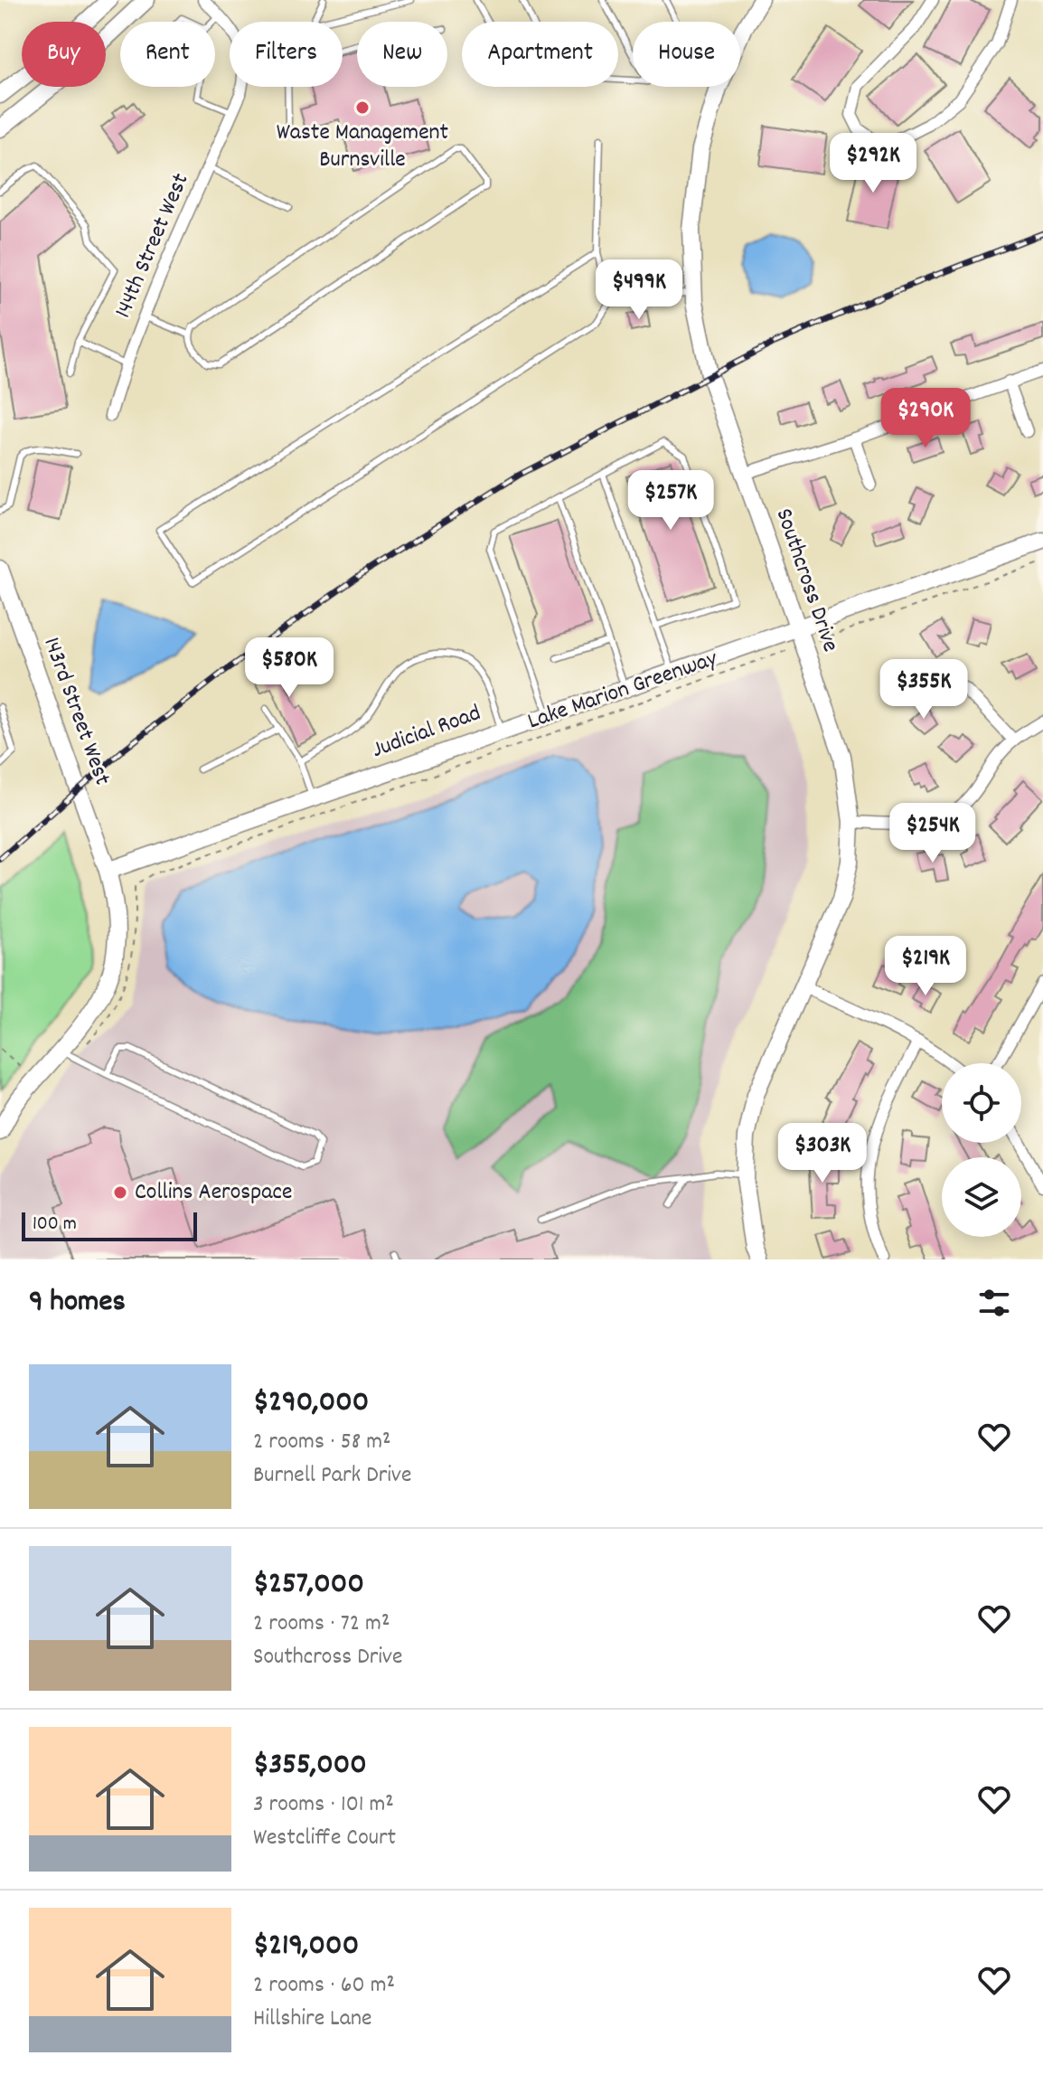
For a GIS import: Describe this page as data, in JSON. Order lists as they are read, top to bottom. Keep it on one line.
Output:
{"streets":{"street":["144th Street West","Southcross Drive","143rd Street West","Judicial Road"],"path":["Lake Marion Greenway"]},"crossings":[["Southcross Drive","Lake Marion Greenway"],["Southcross Drive","Judicial Road"],["143rd Street West","Judicial Road"]],"places":["Waste Management Burnsville","Collins Aerospace"],"scale_bar":"100 m","page":{"chip":["Buy","Rent","Filters","New","Apartment","House"],"price":["$292K","$499K","$290K","$257K","$580K","$355K","$254K","$219K","$303K"],"scale":"100 m","heading":"9 homes","list":[{"name":"$290,000","note":"2 rooms · 58 m² · Burnell Park Drive"},{"name":"$257,000","note":"2 rooms · 72 m² · Southcross Drive"},{"name":"$355,000","note":"3 rooms · 101 m² · Westcliffe Court"},{"name":"$219,000","note":"2 rooms · 60 m² · Hillshire Lane"}]}}
